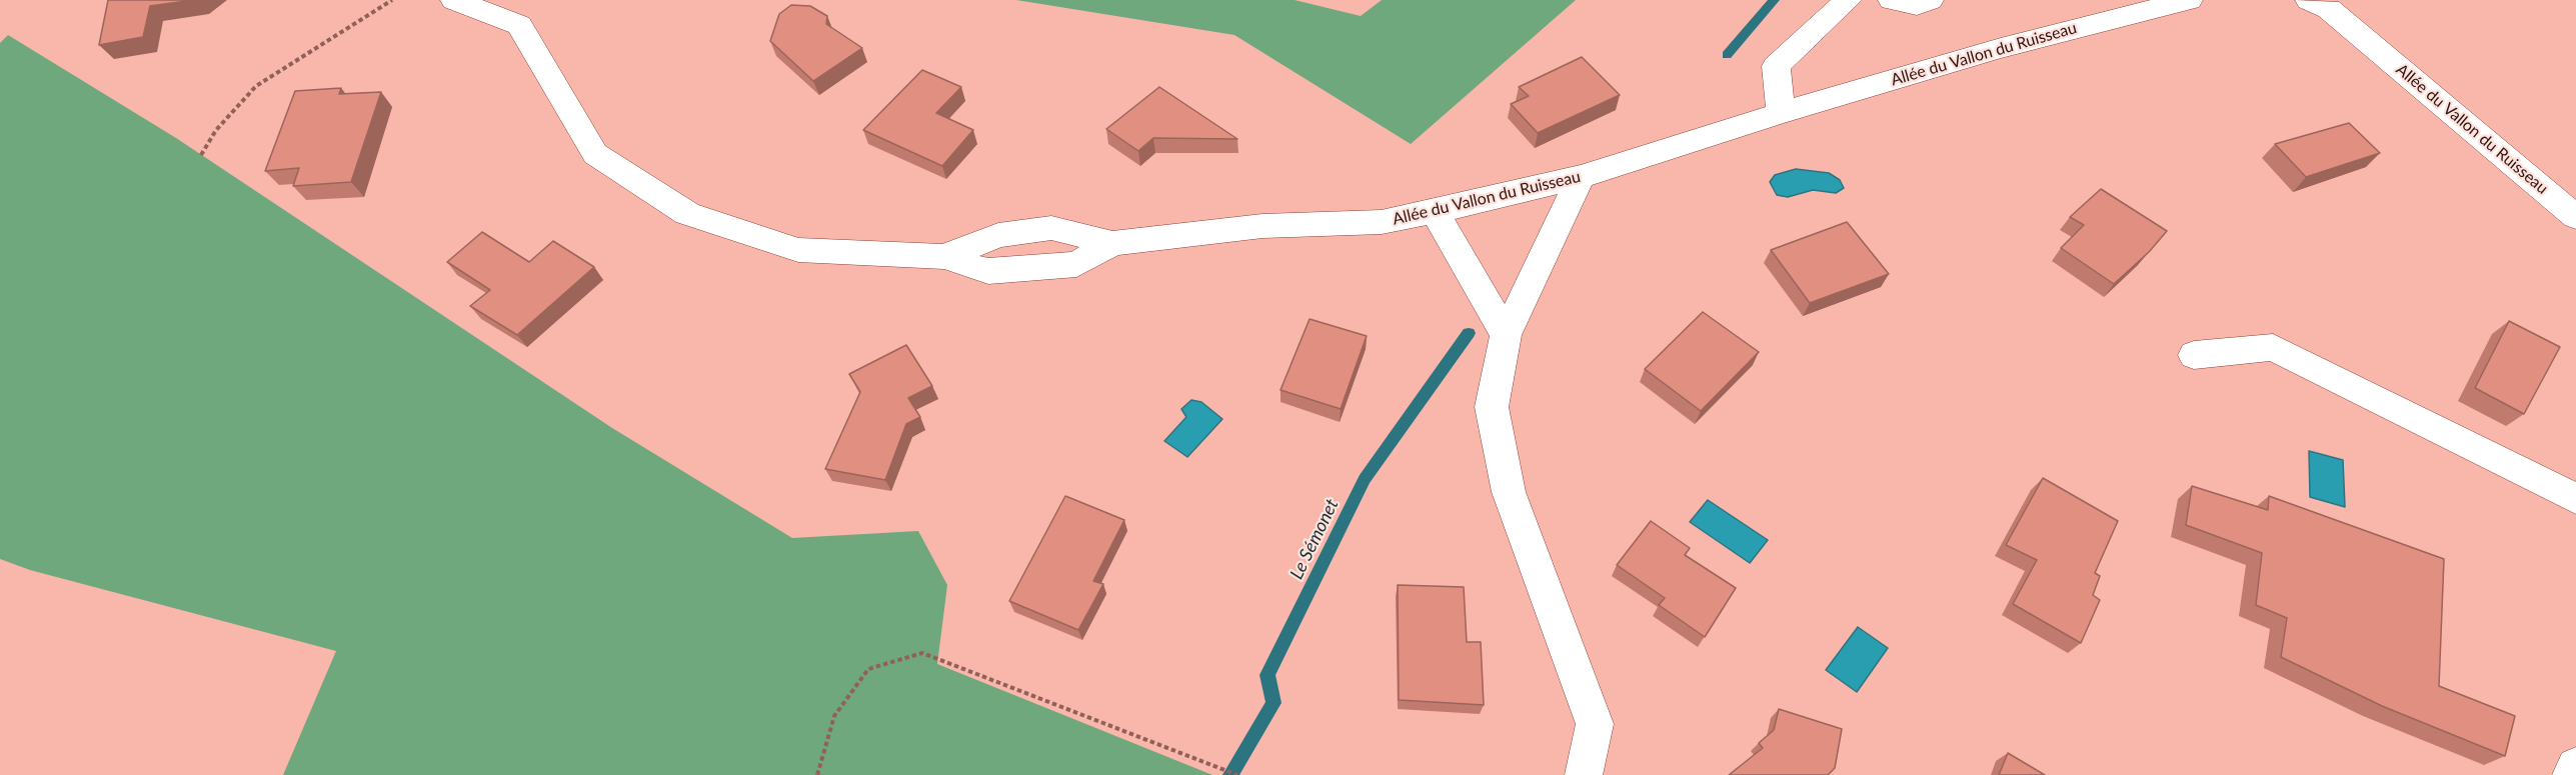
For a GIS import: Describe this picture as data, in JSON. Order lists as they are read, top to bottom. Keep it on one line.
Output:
{"streets":{"street":["Allée du Vallon du Ruisseau"]},"water":["Le Sémonet"]}
